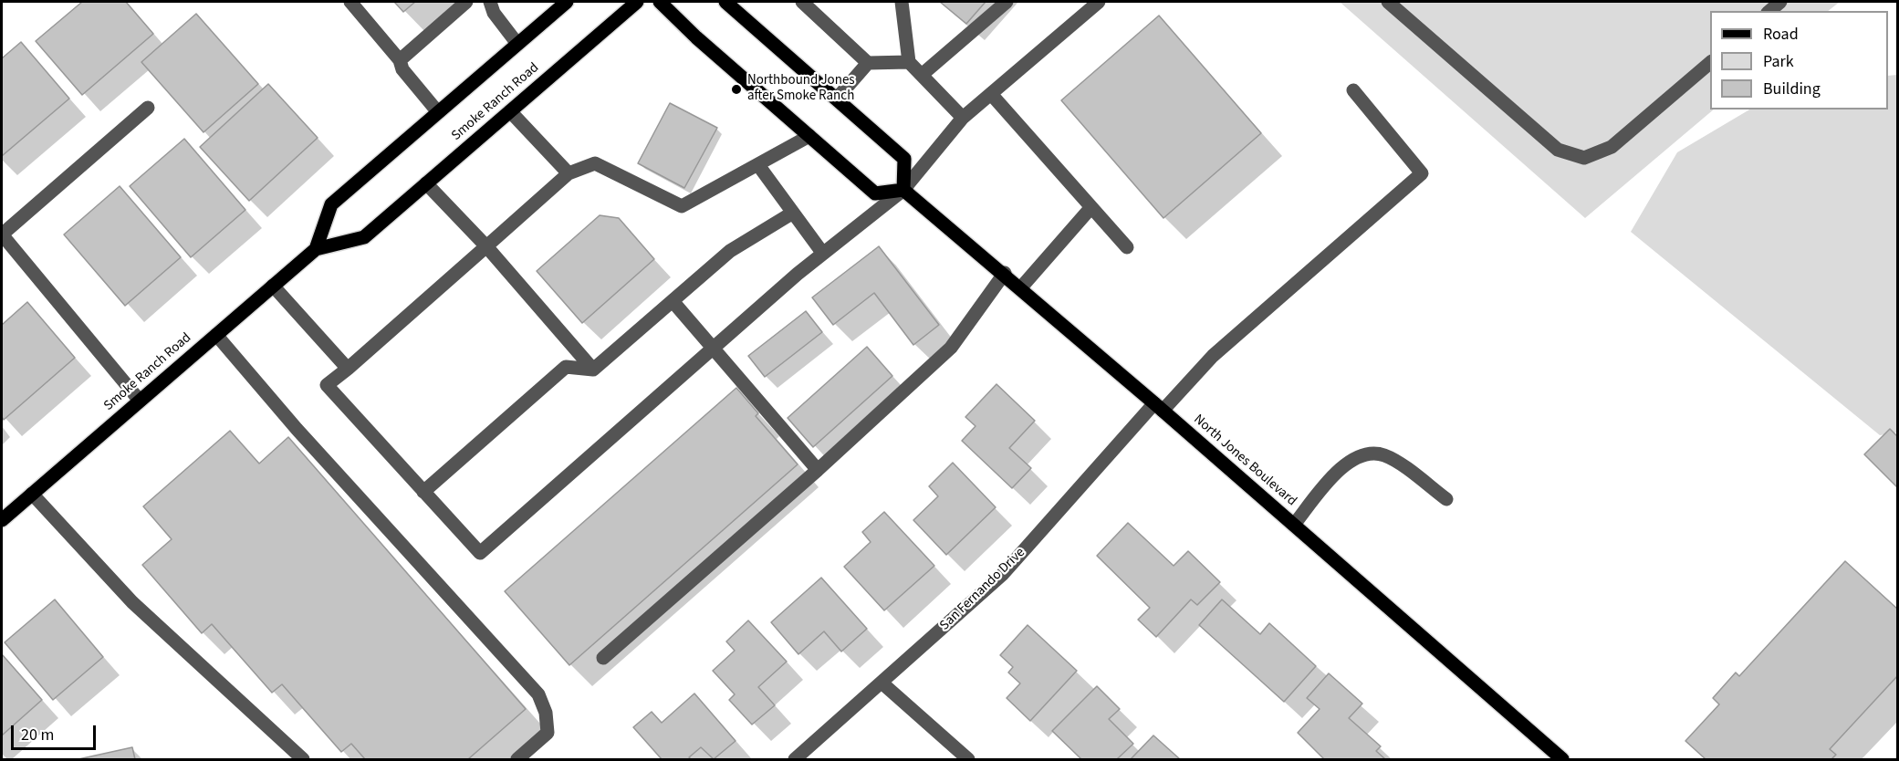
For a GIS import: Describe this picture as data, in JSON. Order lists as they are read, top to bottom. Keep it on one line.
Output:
{"streets":{"main road":["Smoke Ranch Road","North Jones Boulevard"],"street":["San Fernando Drive"]},"crossings":[["North Jones Boulevard","San Fernando Drive"]],"places":["Northbound Jones after Smoke Ranch"],"legend":["Road","Park","Building"],"scale_bar":"20 m"}
